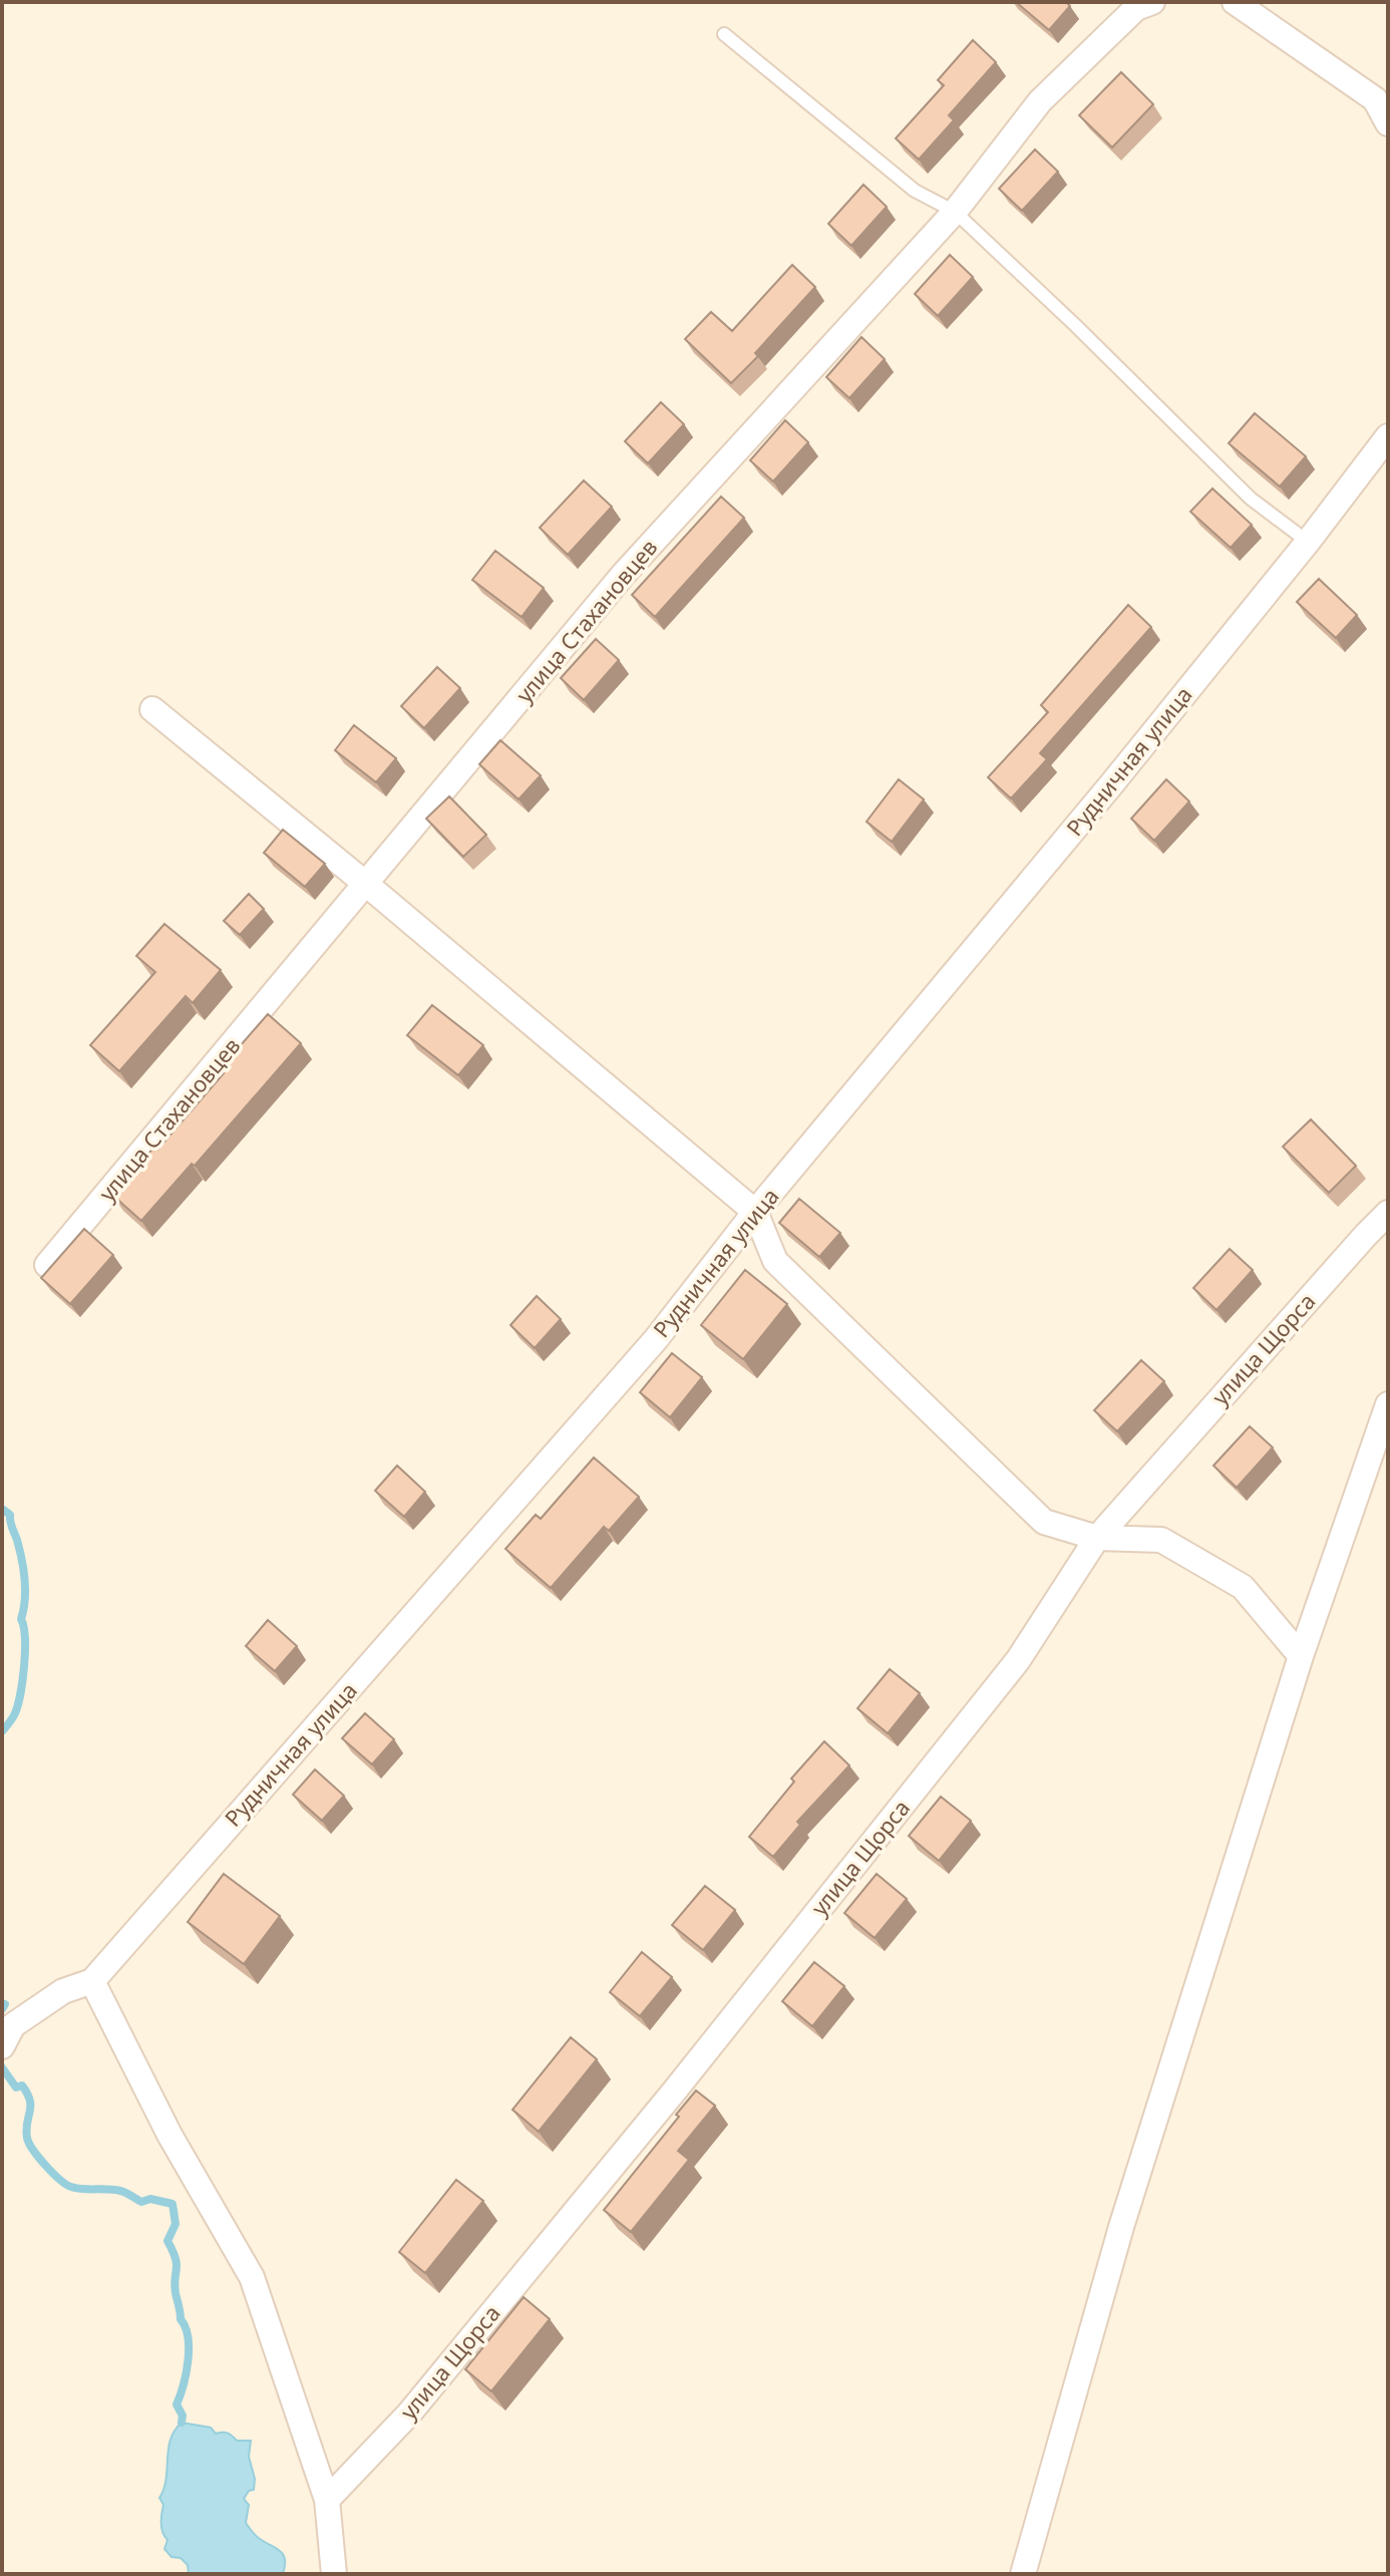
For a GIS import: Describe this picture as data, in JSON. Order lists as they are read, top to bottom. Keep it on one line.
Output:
{"streets":{"street":["улица Стахановцев","Рудничная улица","улица Щорса"]}}
